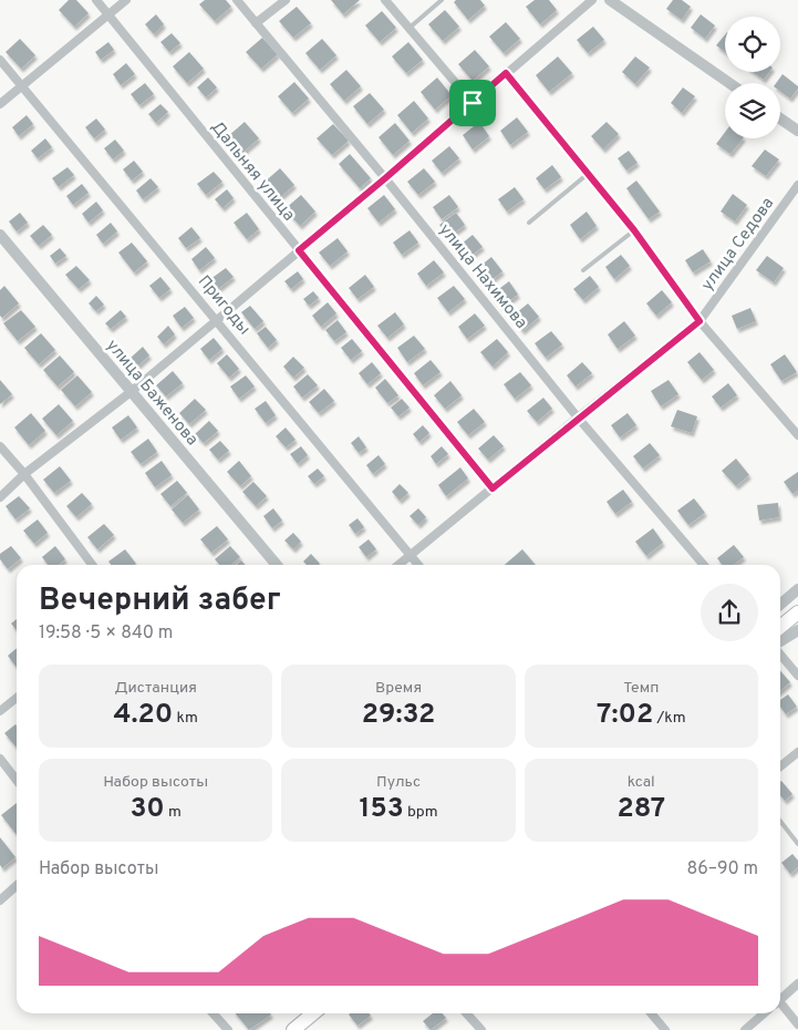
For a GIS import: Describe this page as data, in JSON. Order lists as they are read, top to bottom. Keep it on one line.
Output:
{"streets":{"street":["Дальняя улица","улица Седова","улица Нахимова","Пригоды","улица Баженова"]},"crossings":[["Дальняя улица","улица Седова"],["улица Седова","улица Нахимова"],["улица Седова","Пригоды"]],"page":{"heading":["Вечерний забег","19:58 · 5 × 840 m"],"stats":[["Дистанция","4.20 km"],["Время","29:32"],["Темп","7:02 /km"],["Набор высоты","30 m"],["Пульс","153 bpm"],["kcal","287"]],"chart":["Набор высоты","86–90 m"]}}
